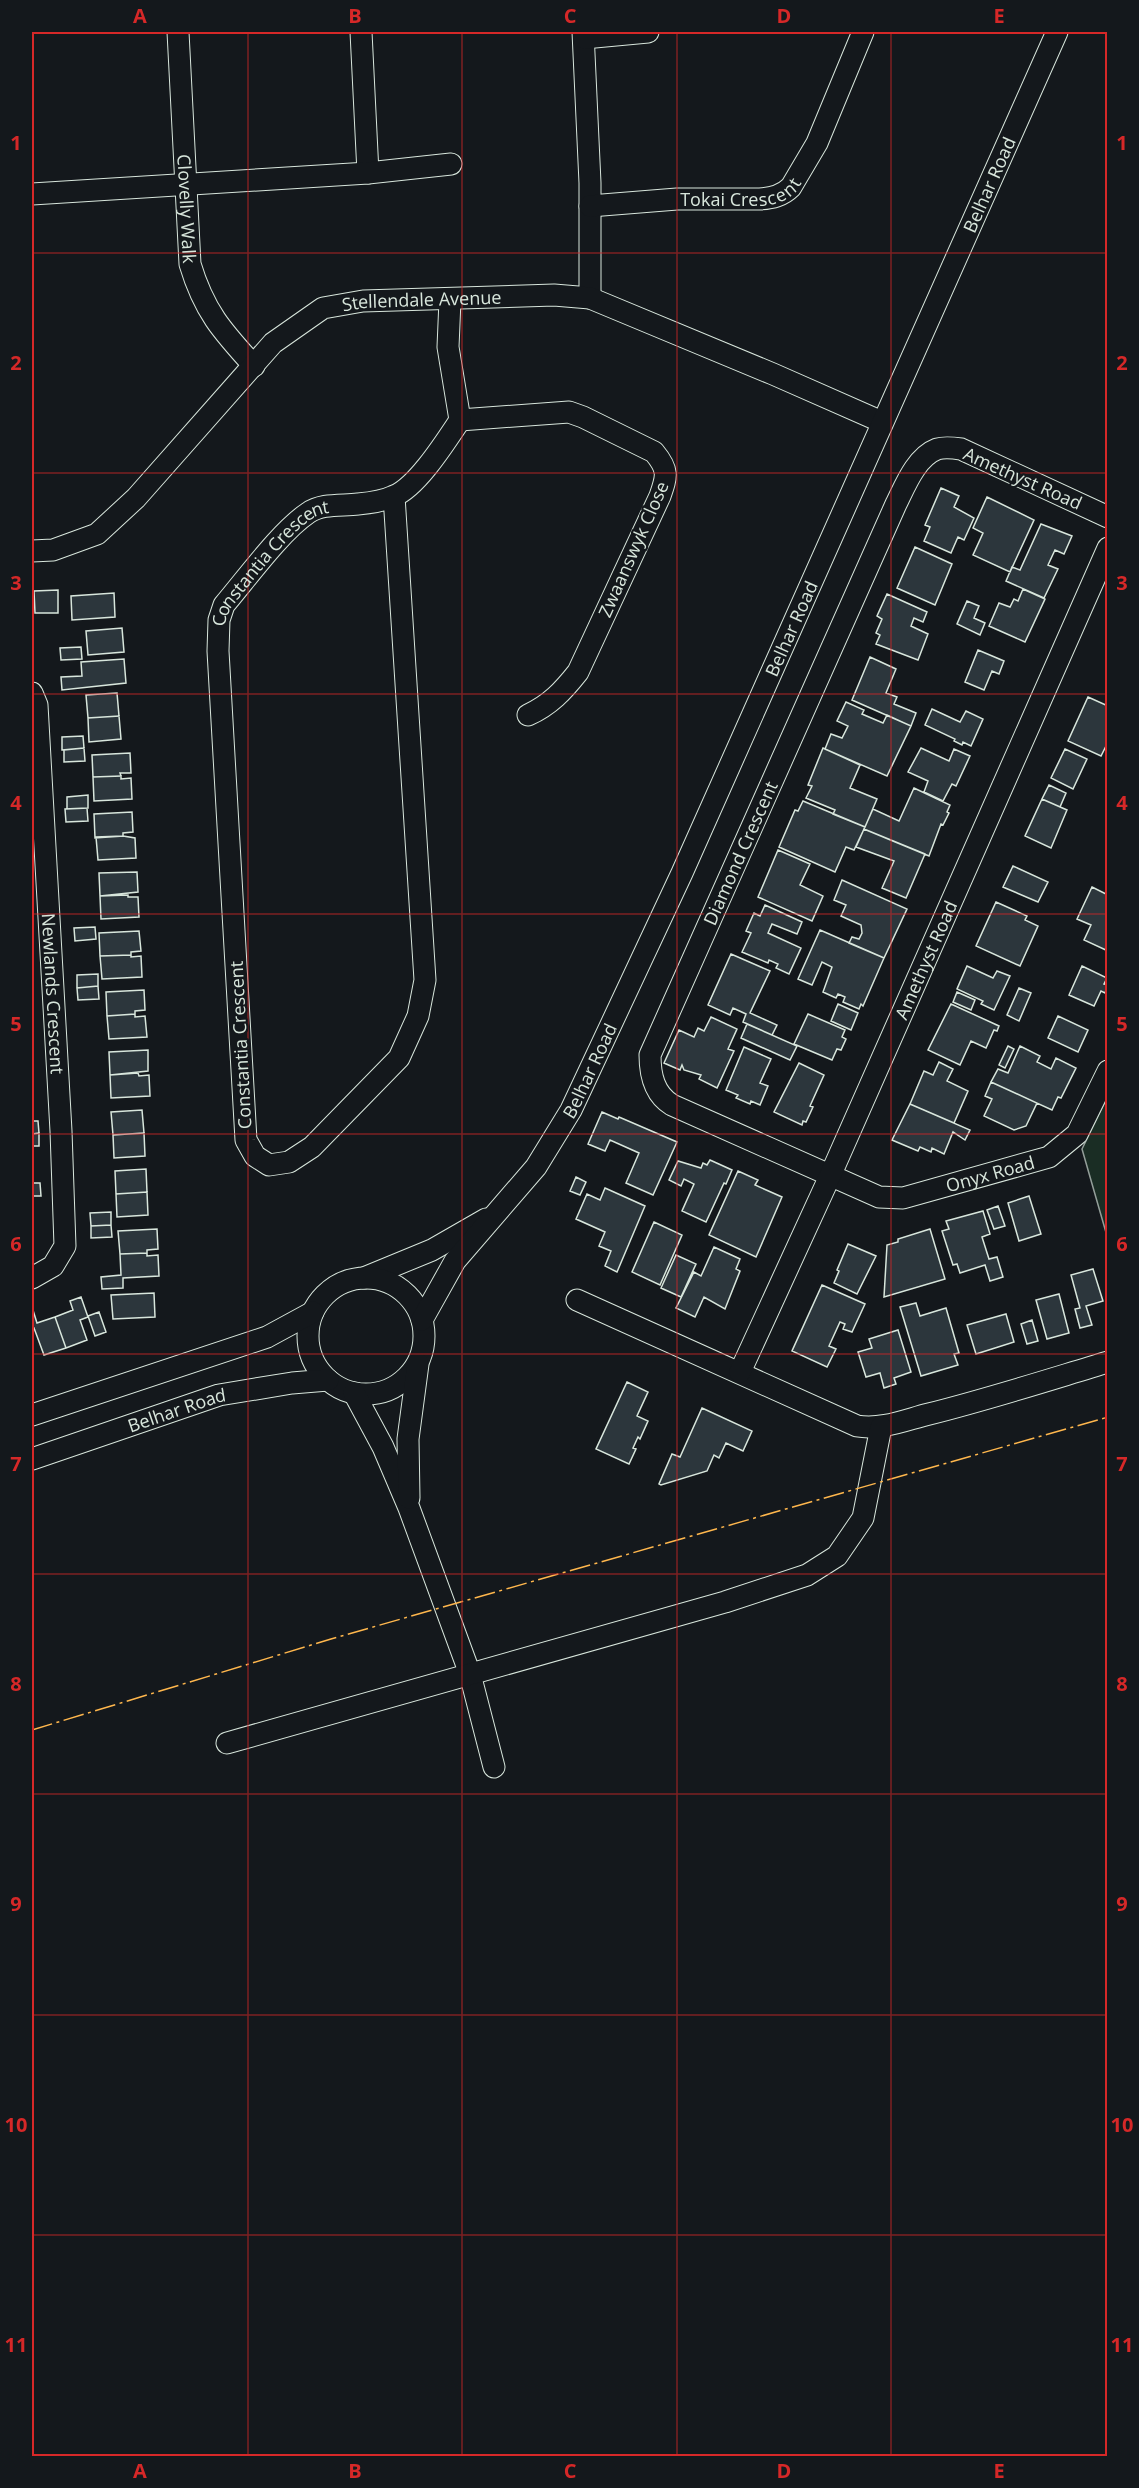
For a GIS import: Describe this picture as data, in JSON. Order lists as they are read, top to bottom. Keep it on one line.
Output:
{"streets":{"street":["Belhar Road","Tokai Crescent","Clovelly Walk","Stellendale Avenue","Amethyst Road","Zwaanswyk Close","Constantia Crescent","Diamond Crescent","Newlands Crescent","Onyx Road"]},"crossings":[["Belhar Road","Stellendale Avenue"],["Clovelly Walk","Stellendale Avenue"],["Amethyst Road","Diamond Crescent"],["Amethyst Road","Onyx Road"],["Zwaanswyk Close","Constantia Crescent"],["Diamond Crescent","Onyx Road"]],"grid":{"columns":["A","B","C","D","E"],"rows":["1","2","3","4","5","6","7","8","9","10","11"]}}
